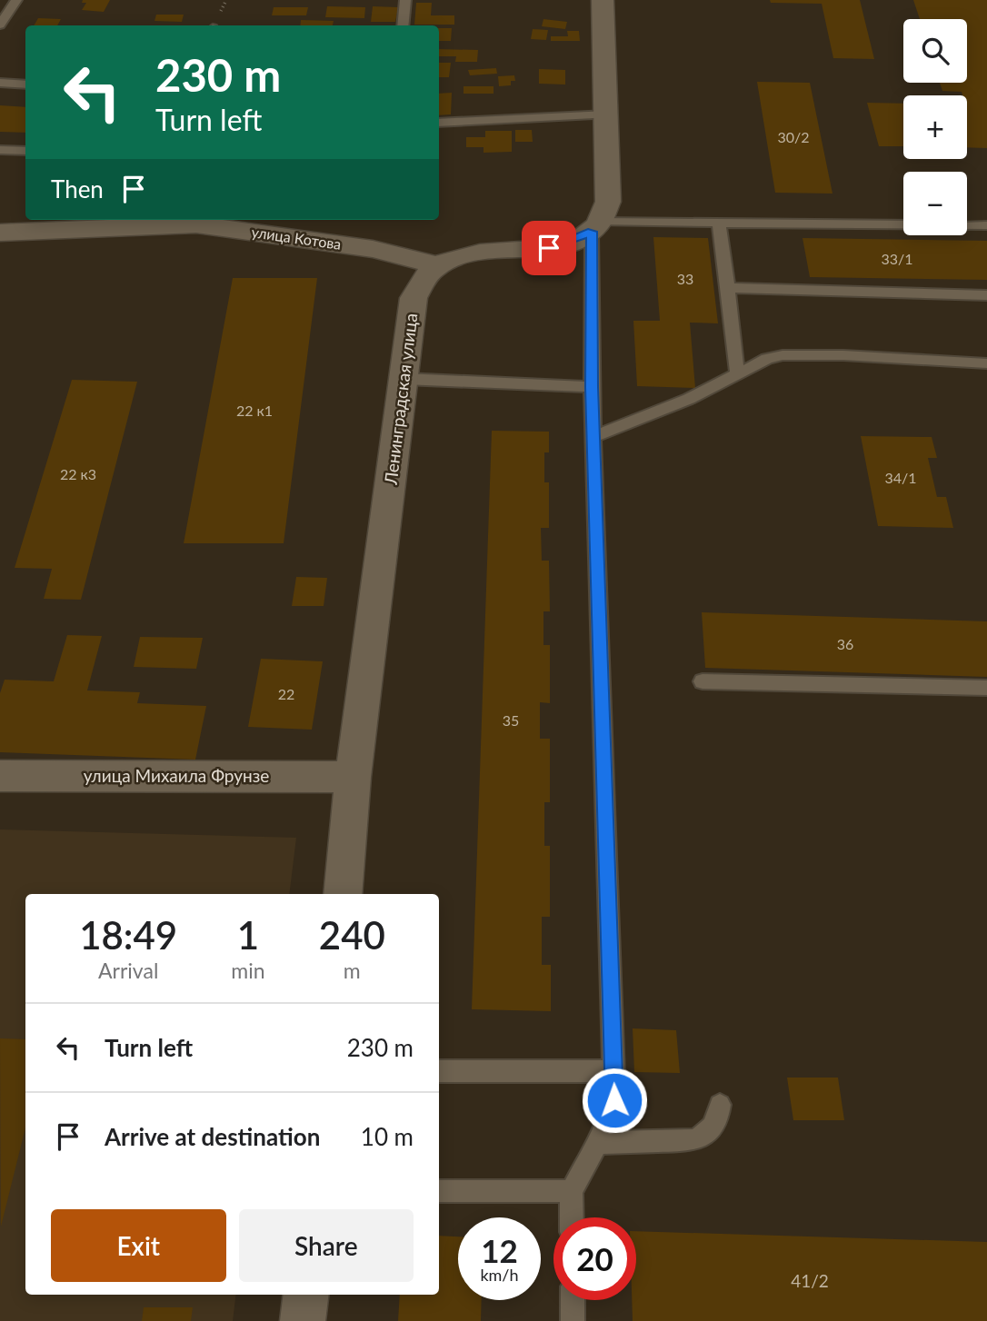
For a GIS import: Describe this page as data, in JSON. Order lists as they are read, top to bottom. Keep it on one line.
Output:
{"streets":{"street":["улица Котова","Ленинградская улица","улица Михаила Фрунзе"]},"crossings":[["улица Котова","Ленинградская улица"],["Ленинградская улица","улица Михаила Фрунзе"]],"house_numbers":["30/2","33/1","33","22 к1","22 к3","34/1","36","22","35","41/2"],"page":{"map_buttons":["+","−"],"turn":["230 m","Turn left"],"then":"Then","eta":["18:49","Arrival","1","min","240","m"],"list":[{"name":"Turn left","value":"230 m"},{"name":"Arrive at destination","value":"10 m"}],"buttons":["Exit","Share"],"speed":"12 km/h","limit":"20"}}
